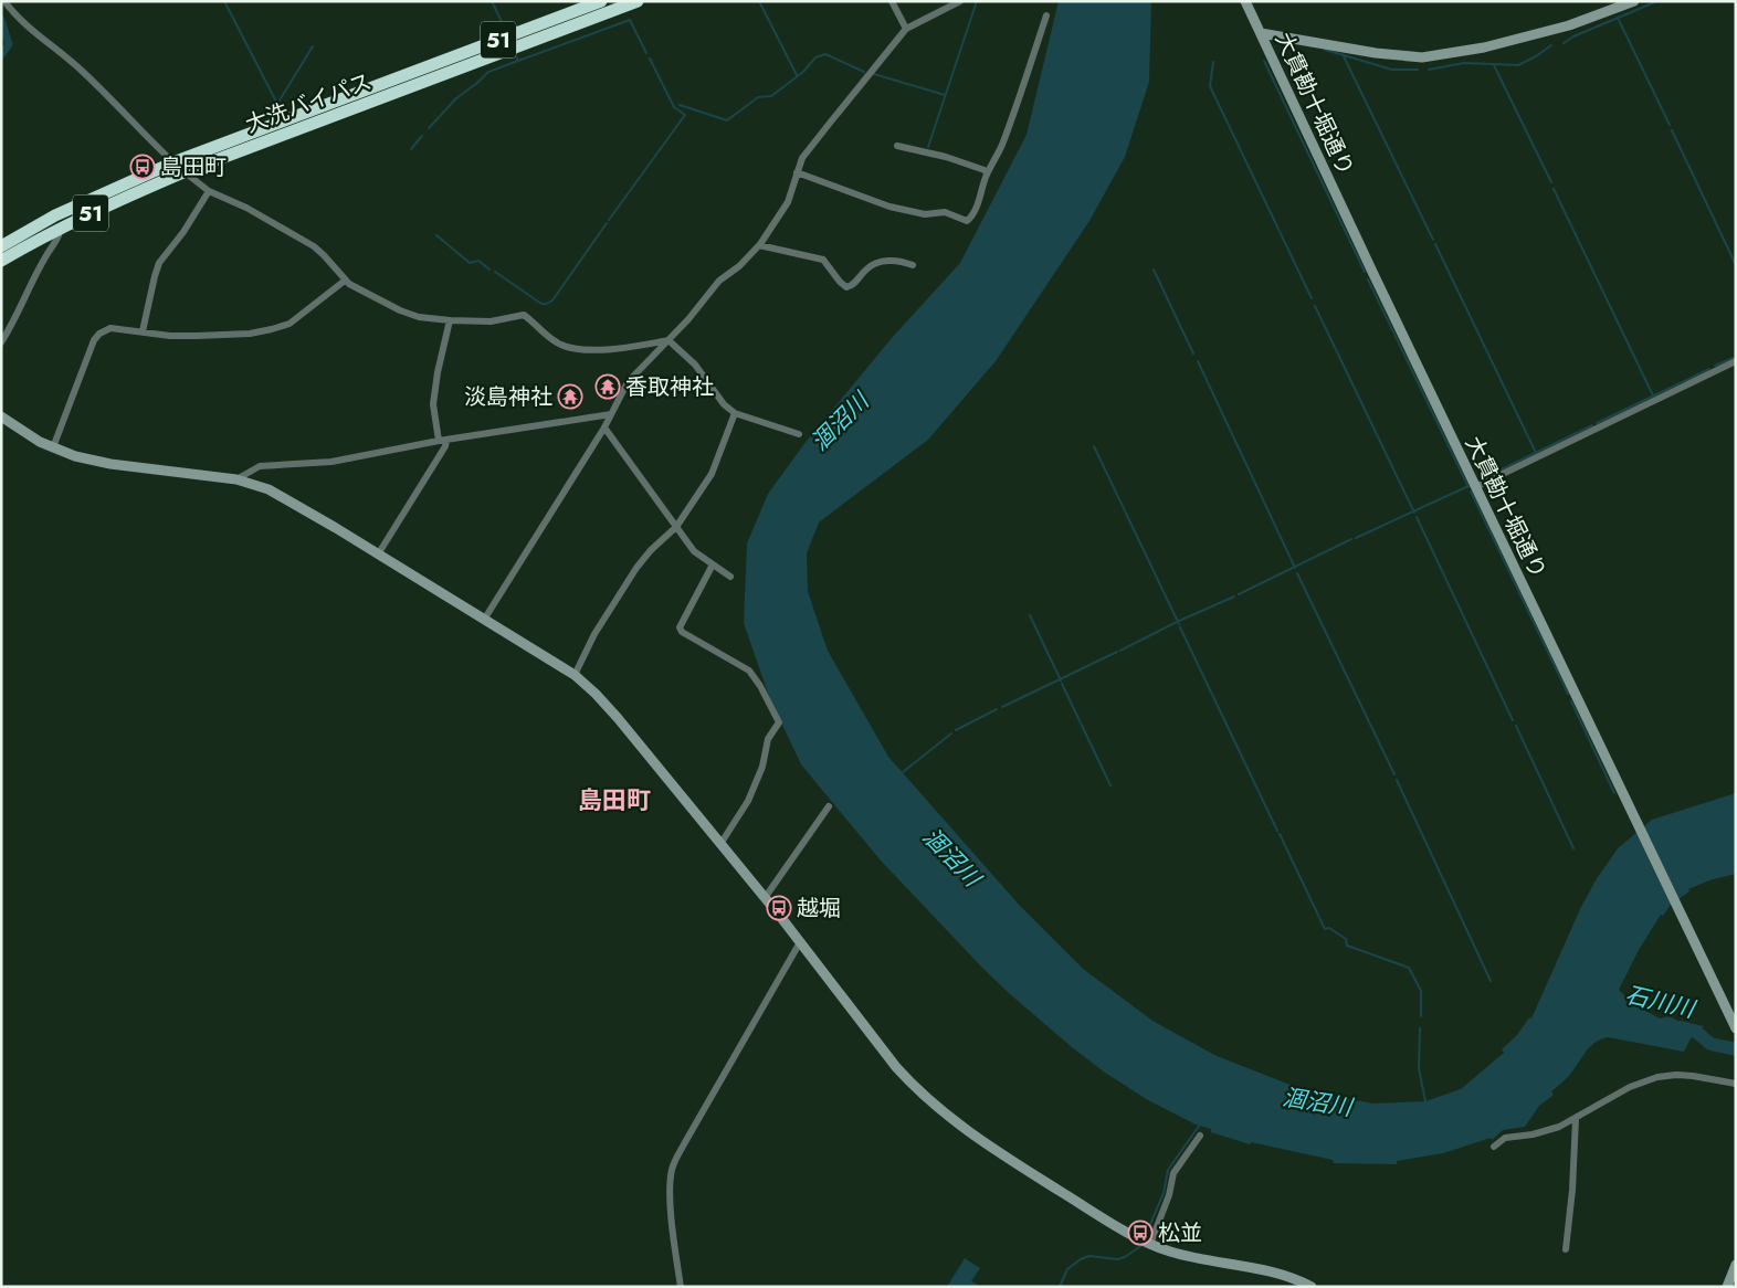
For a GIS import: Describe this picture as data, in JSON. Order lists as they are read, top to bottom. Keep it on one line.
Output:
{"streets":{"highway":["51","大洗バイパス"],"street":["大貫勘十堀通り"]},"districts":["島田町"],"water":["涸沼川","石川川"],"places":{"bus stop":["島田町","越堀","松並"],"temple":["香取神社","淡島神社"]}}
